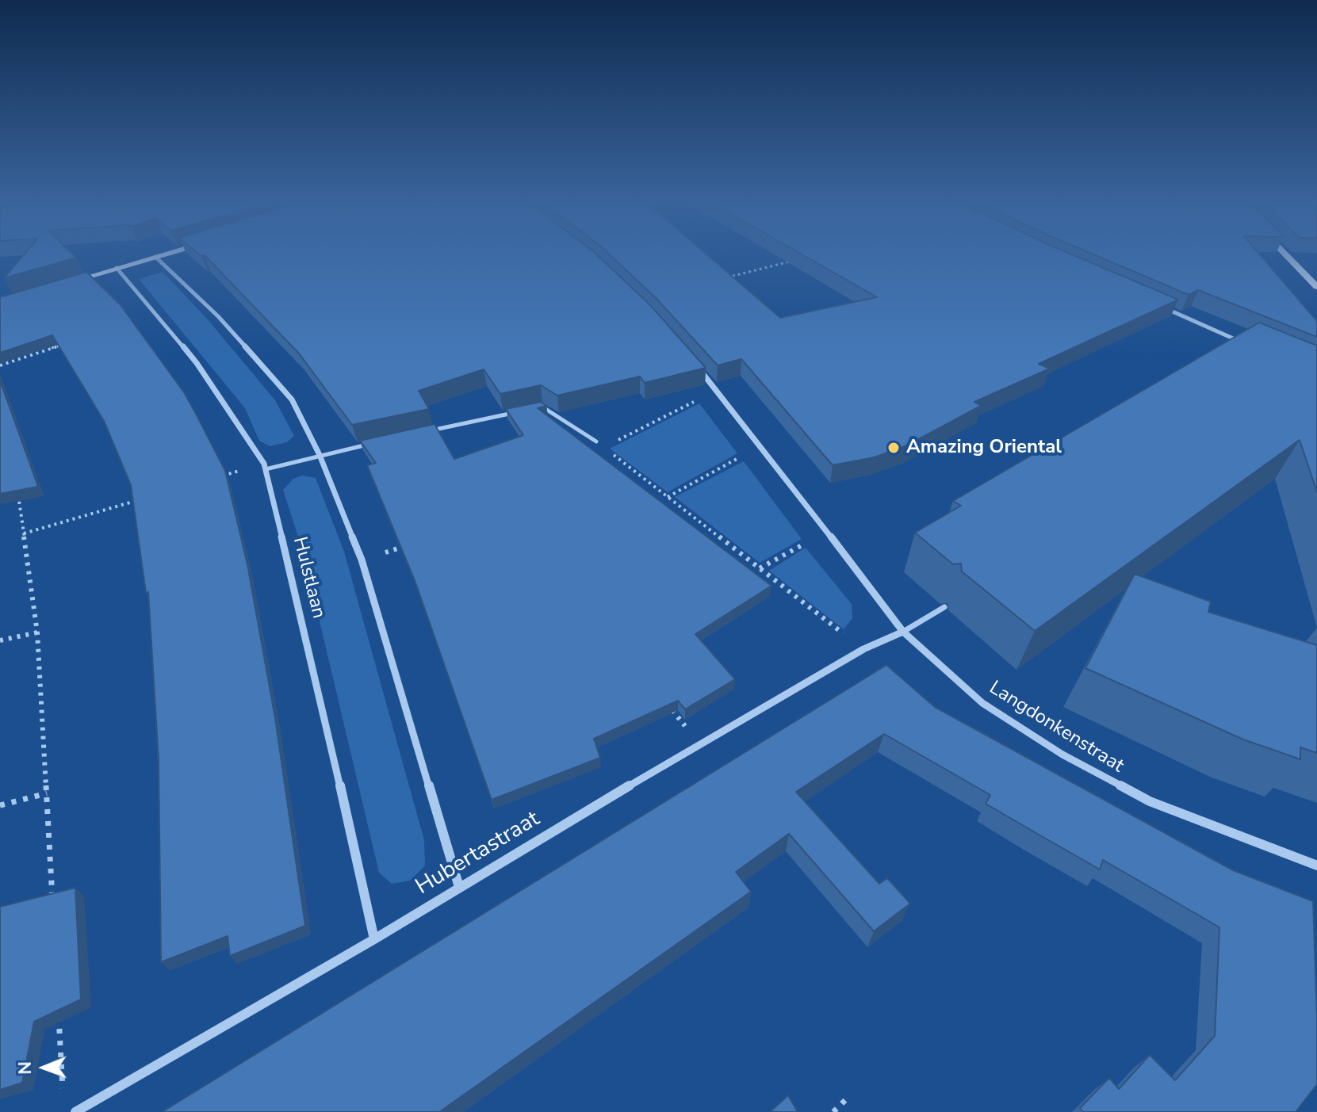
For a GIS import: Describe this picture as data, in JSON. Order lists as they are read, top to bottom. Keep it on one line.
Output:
{"streets":{"street":["Hulstlaan","Langdonkenstraat","Hubertastraat"]},"crossings":[["Hulstlaan","Hubertastraat"],["Langdonkenstraat","Hubertastraat"]],"places":["Amazing Oriental"],"north":"left"}
